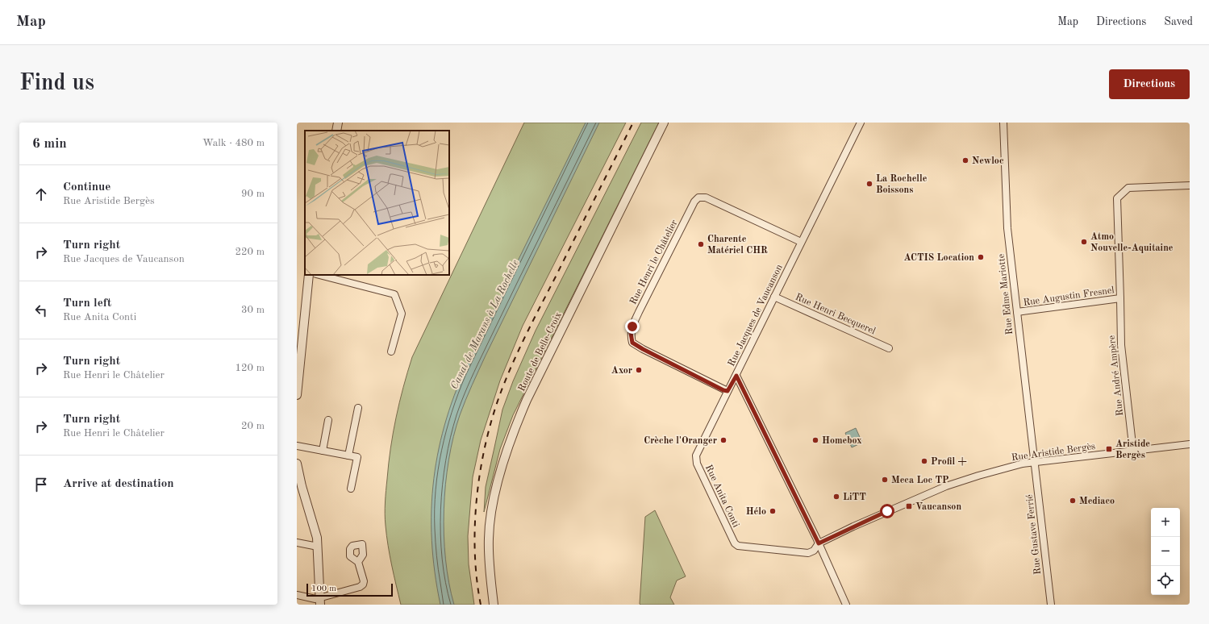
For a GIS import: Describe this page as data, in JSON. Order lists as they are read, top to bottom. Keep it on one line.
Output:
{"streets":{"street":["Rue Henri le Châtelier","Rue Edme Mariotte","Rue Augustin Fresnel","Rue Henri Becquerel","Rue Jacques de Vaucanson","Route de Belle-Croix","Rue André Ampère","Rue Aristide Bergès","Rue Anita Conti","Rue Gustave Ferrié"]},"crossings":[["Rue Henri le Châtelier","Rue Jacques de Vaucanson"],["Rue Henri le Châtelier","Rue Anita Conti"],["Rue Edme Mariotte","Rue Augustin Fresnel"],["Rue Edme Mariotte","Rue Aristide Bergès"],["Rue Edme Mariotte","Rue Gustave Ferrié"],["Rue Augustin Fresnel","Rue André Ampère"],["Rue Henri Becquerel","Rue Jacques de Vaucanson"],["Rue Jacques de Vaucanson","Rue Aristide Bergès"],["Rue Jacques de Vaucanson","Rue Anita Conti"],["Rue André Ampère","Rue Aristide Bergès"],["Rue Aristide Bergès","Rue Anita Conti"],["Rue Aristide Bergès","Rue Gustave Ferrié"]],"water":["Canal de Marans à La Rochelle"],"places":{"other":["Newloc","La Rochelle Boissons","Atmo Nouvelle-Aquitaine","Charente Matériel CHR","ACTIS Location","Axor","Crèche l'Oranger","Homebox","Profil +","Meca Loc TP","LiTT","Mediaco","Hélo"],"transit":["Aristide Bergès","Vaucanson"]},"scale_bar":"100 m","page":{"header":"Map","nav":["Map","Directions","Saved"],"buttons":"Directions","title":"Find us","heading":["6 min","Walk · 480 m"],"list":[["Continue","Rue Aristide Bergès","90 m"],["Turn right","Rue Jacques de Vaucanson","220 m"],["Turn left","Rue Anita Conti","30 m"],["Turn right","Rue Henri le Châtelier","120 m"],["Turn right","Rue Henri le Châtelier","20 m"],"Arrive at destination"],"map_buttons":["+","−"],"scale":"100 m"}}
